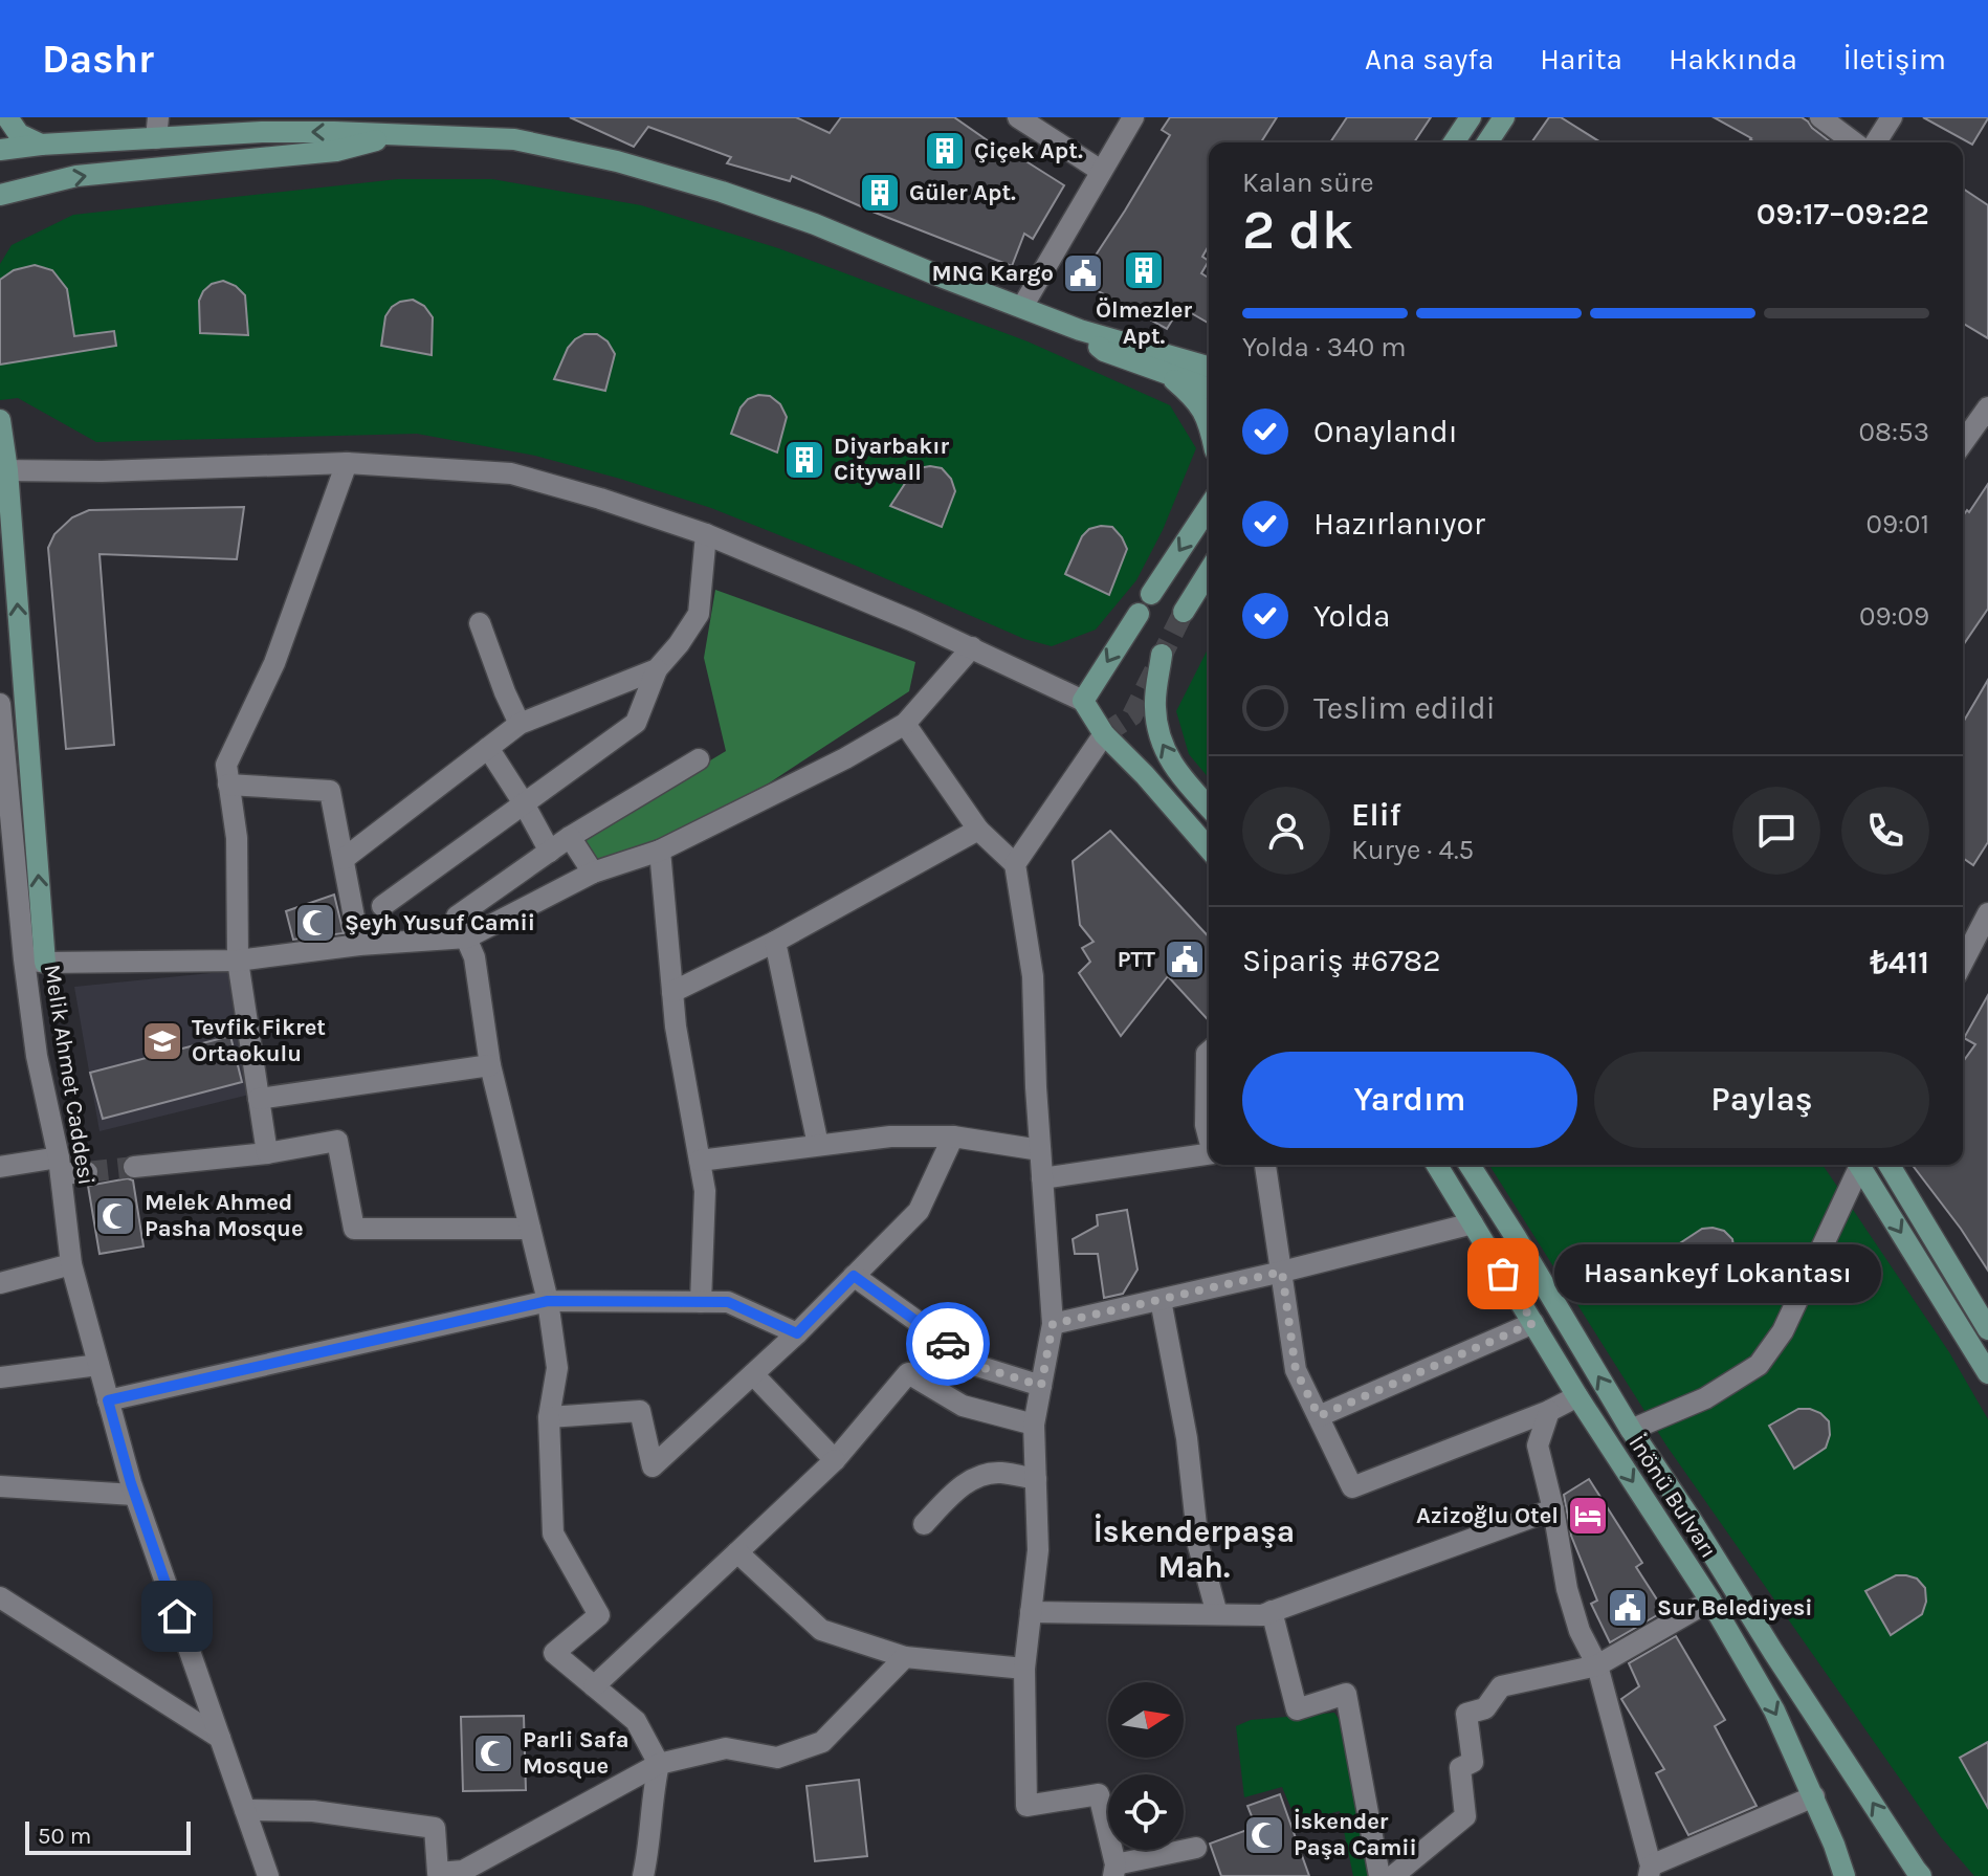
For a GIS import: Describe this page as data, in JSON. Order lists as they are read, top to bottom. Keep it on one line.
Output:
{"streets":{"main road":["İnönü Bulvarı"],"street":["Melik Ahmet Caddesi"]},"districts":["İskenderpaşa Mah."],"places":{"building":["Çiçek Apt.","Güler Apt.","Ölmezler Apt.","Diyarbakır Citywall"],"public building":["MNG Kargo","PTT","Sur Belediyesi"],"mosque":["Şeyh Yusuf Camii","Melek Ahmed Pasha Mosque","Parli Safa Mosque","İskender Paşa Camii"],"school or university":["Tevfik Fikret Ortaokulu"],"other":["Hasankeyf Lokantası"],"hotel":["Azizoğlu Otel"]},"scale_bar":"50 m","north":"right","page":{"header":"Dashr","nav":["Ana sayfa","Harita","Hakkında","İletişim"],"heading":["2 dk","Kalan süre","09:17–09:22"],"panel":["Elif","Kurye · 4.5","Sipariş #6782","₺411"],"bar":"Yolda · 340 m","list":[["Onaylandı","08:53"],["Hazırlanıyor","09:01"],["Yolda","09:09"],"Teslim edildi"],"buttons":["Yardım","Paylaş"],"bubble":"Hasankeyf Lokantası","scale":"50 m"}}
